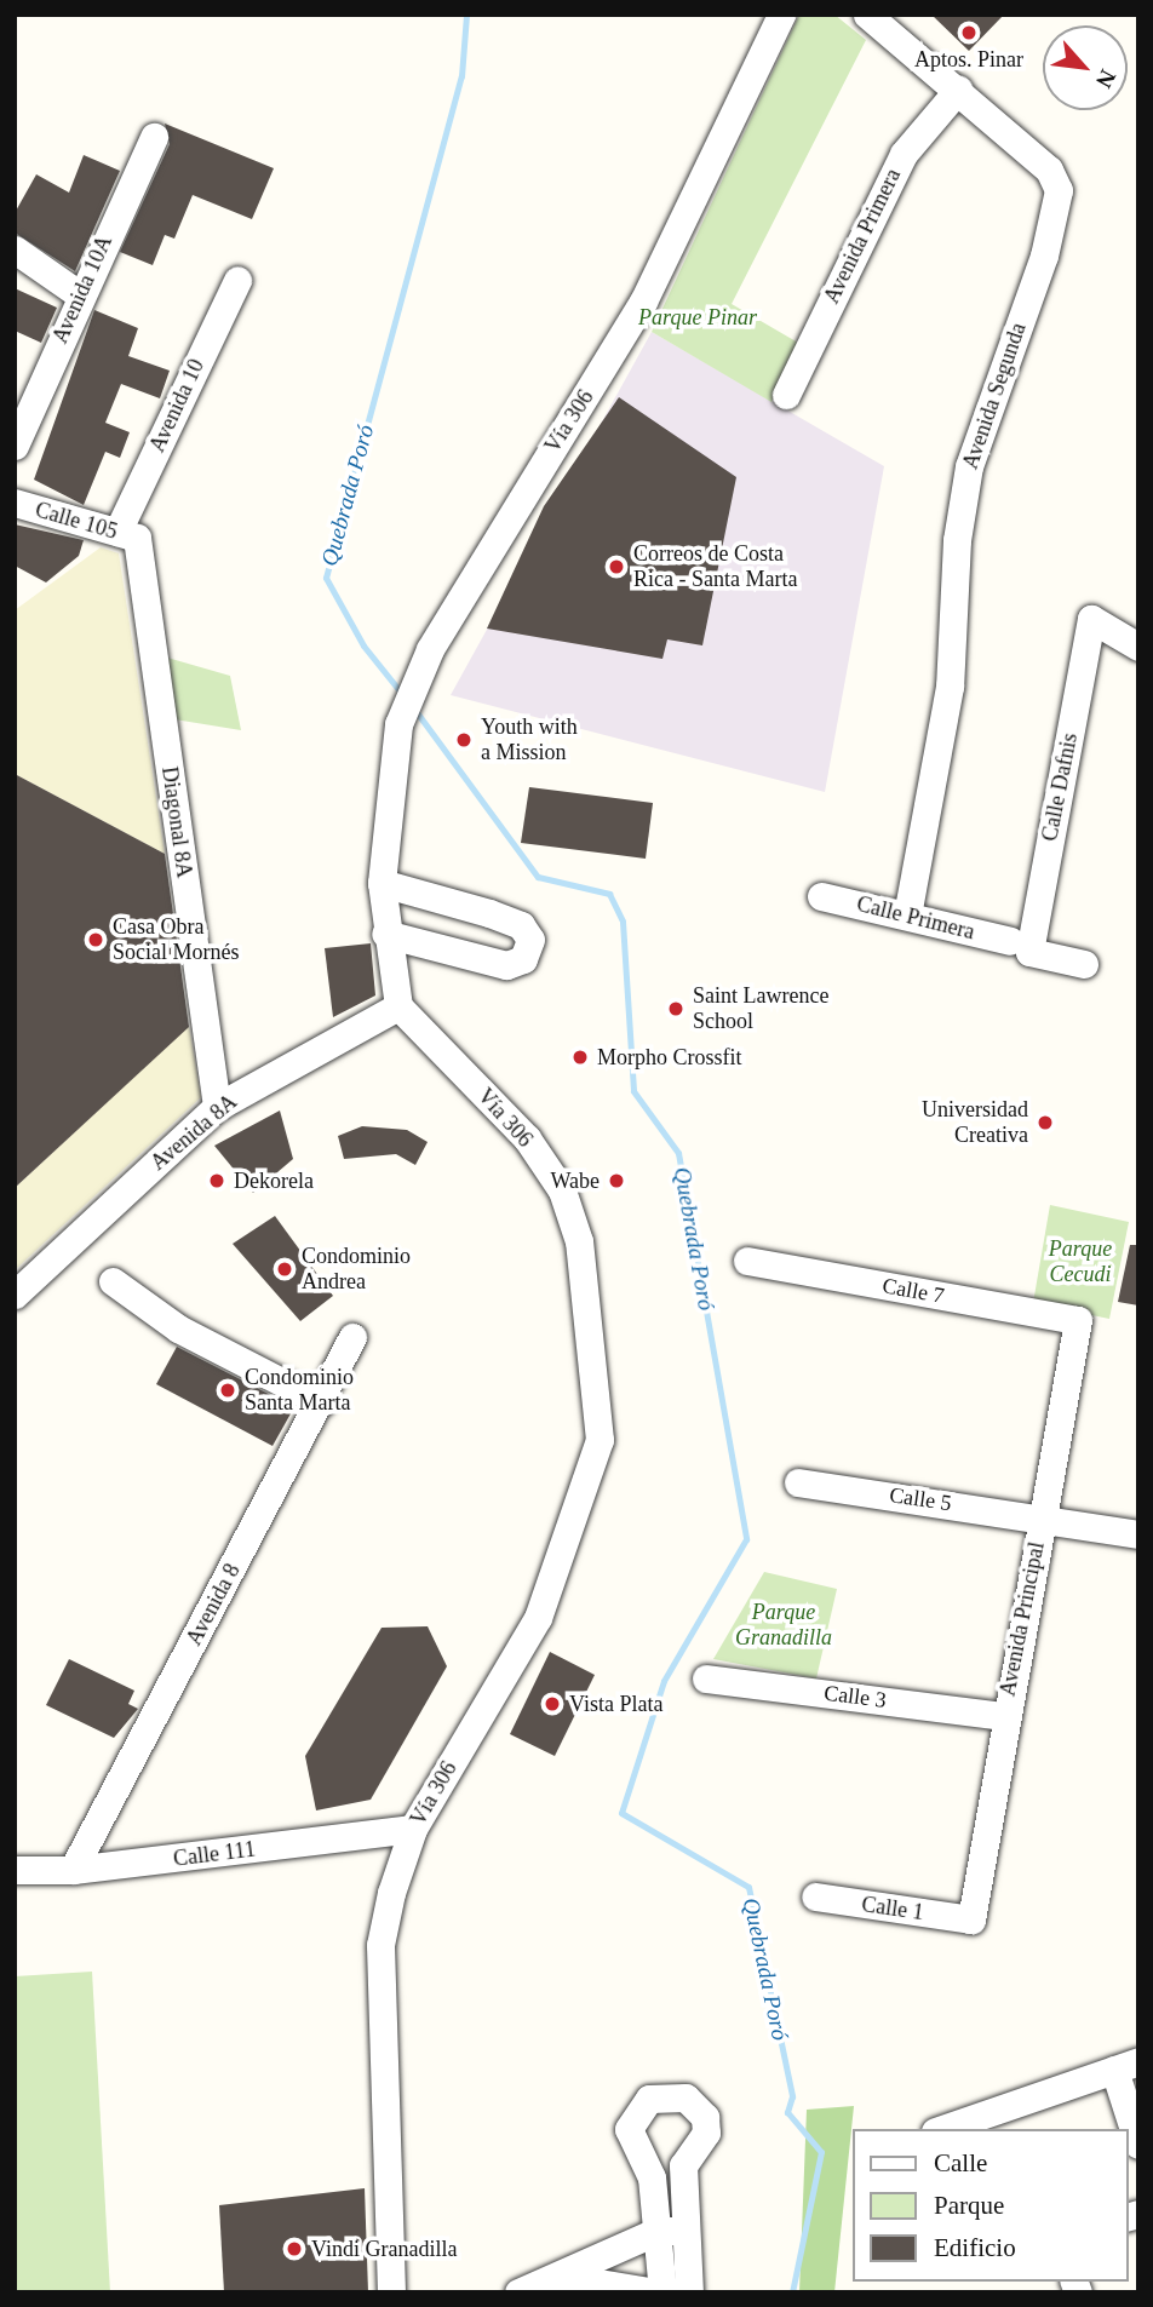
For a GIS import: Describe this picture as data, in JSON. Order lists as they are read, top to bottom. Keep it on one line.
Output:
{"streets":{"street":["Avenida Primera","Avenida 10A","Avenida Segunda","Avenida 10","Vía 306","Calle 105","Calle Dafnis","Diagonal 8A","Calle Primera","Avenida 8A","Calle 7","Calle 5","Avenida 8","Avenida Principal","Calle 3","Calle 111","Calle 1"]},"crossings":[["Avenida Primera","Avenida Segunda"],["Avenida Segunda","Calle Primera"],["Avenida 10","Calle 105"],["Avenida 10","Diagonal 8A"],["Vía 306","Avenida 8A"],["Vía 306","Calle 111"],["Calle 105","Diagonal 8A"],["Diagonal 8A","Avenida 8A"],["Calle 7","Avenida Principal"],["Calle 5","Avenida Principal"],["Avenida 8","Calle 111"],["Avenida Principal","Calle 3"],["Avenida Principal","Calle 1"]],"water":["Quebrada Poró"],"parks":["Parque Pinar","Parque Cecudi","Parque Granadilla"],"places":["Aptos. Pinar","Correos de Costa Rica - Santa Marta","Youth with a Mission","Casa Obra Social Mornés","Saint Lawrence School","Morpho Crossfit","Universidad Creativa","Dekorela","Wabe","Condominio Andrea","Condominio Santa Marta","Vista Plata","Vindi Granadilla"],"legend":["Calle","Parque","Edificio"],"north":"bottom right"}
